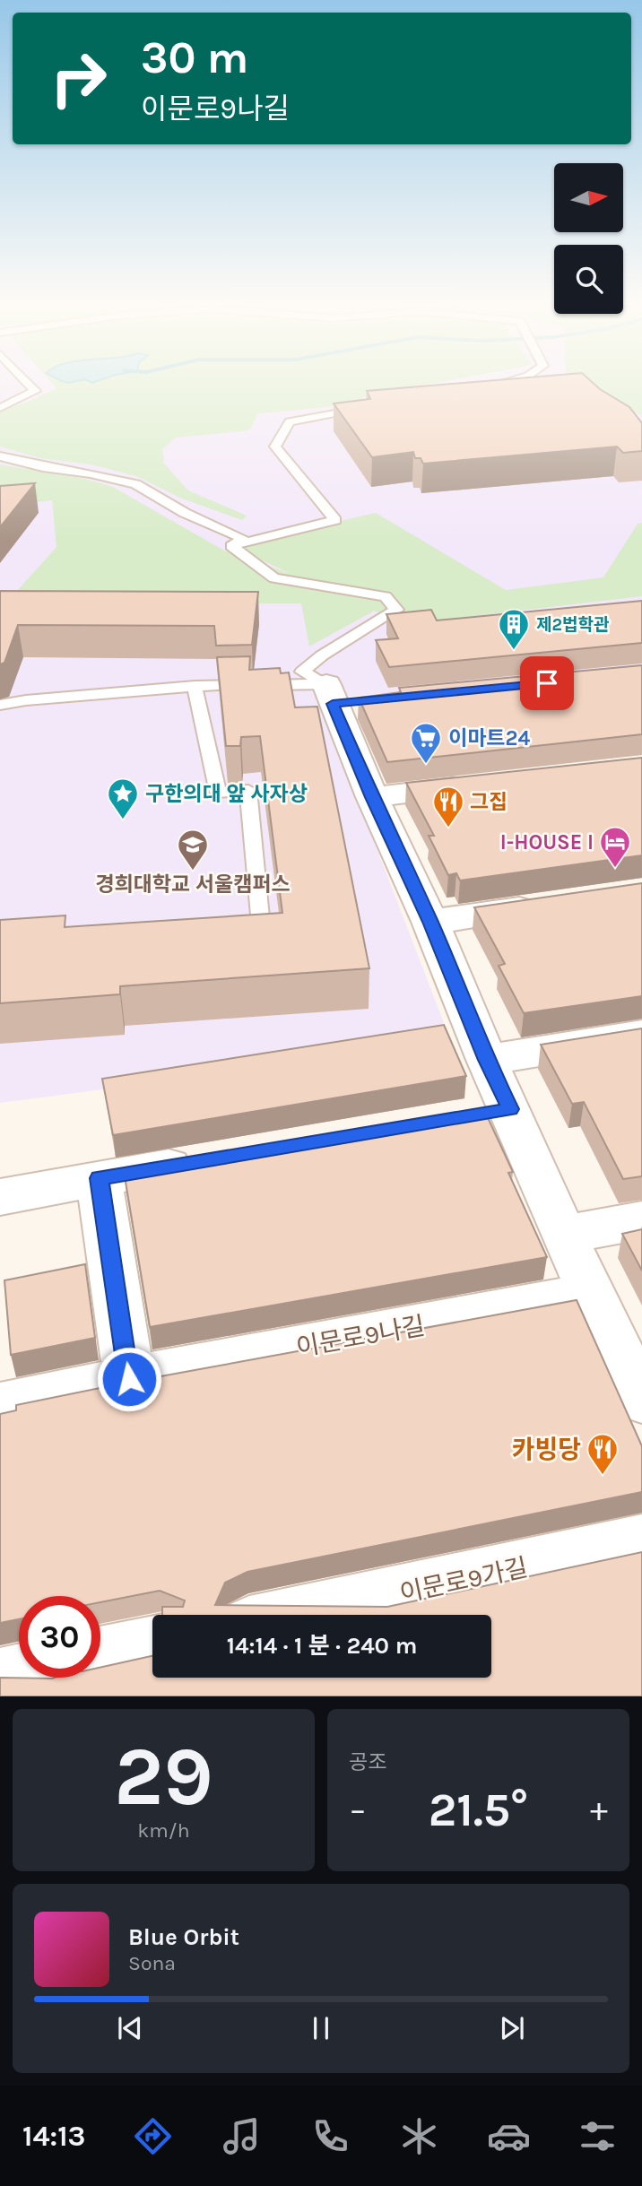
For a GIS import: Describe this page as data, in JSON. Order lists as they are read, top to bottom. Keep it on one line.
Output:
{"streets":{"street":["이문로9나길","이문로9가길"]},"places":{"building":["제2법학관"],"supermarket":["이마트24"],"place":["구한의대 앞 사자상"],"restaurant":["그집","카빙당"],"hotel":["I-HOUSE I"],"school or university":["경희대학교 서울캠퍼스"]},"north":"right","page":{"turn":["30 m","이문로9나길"],"limit":"30","trip":"14:14 · 1 분 · 240 m","tile":[["29","km/h"],"공조"],"heat":["−","21.5°","+"],"song":["Blue Orbit","Sona"],"tabs":"14:13"}}
